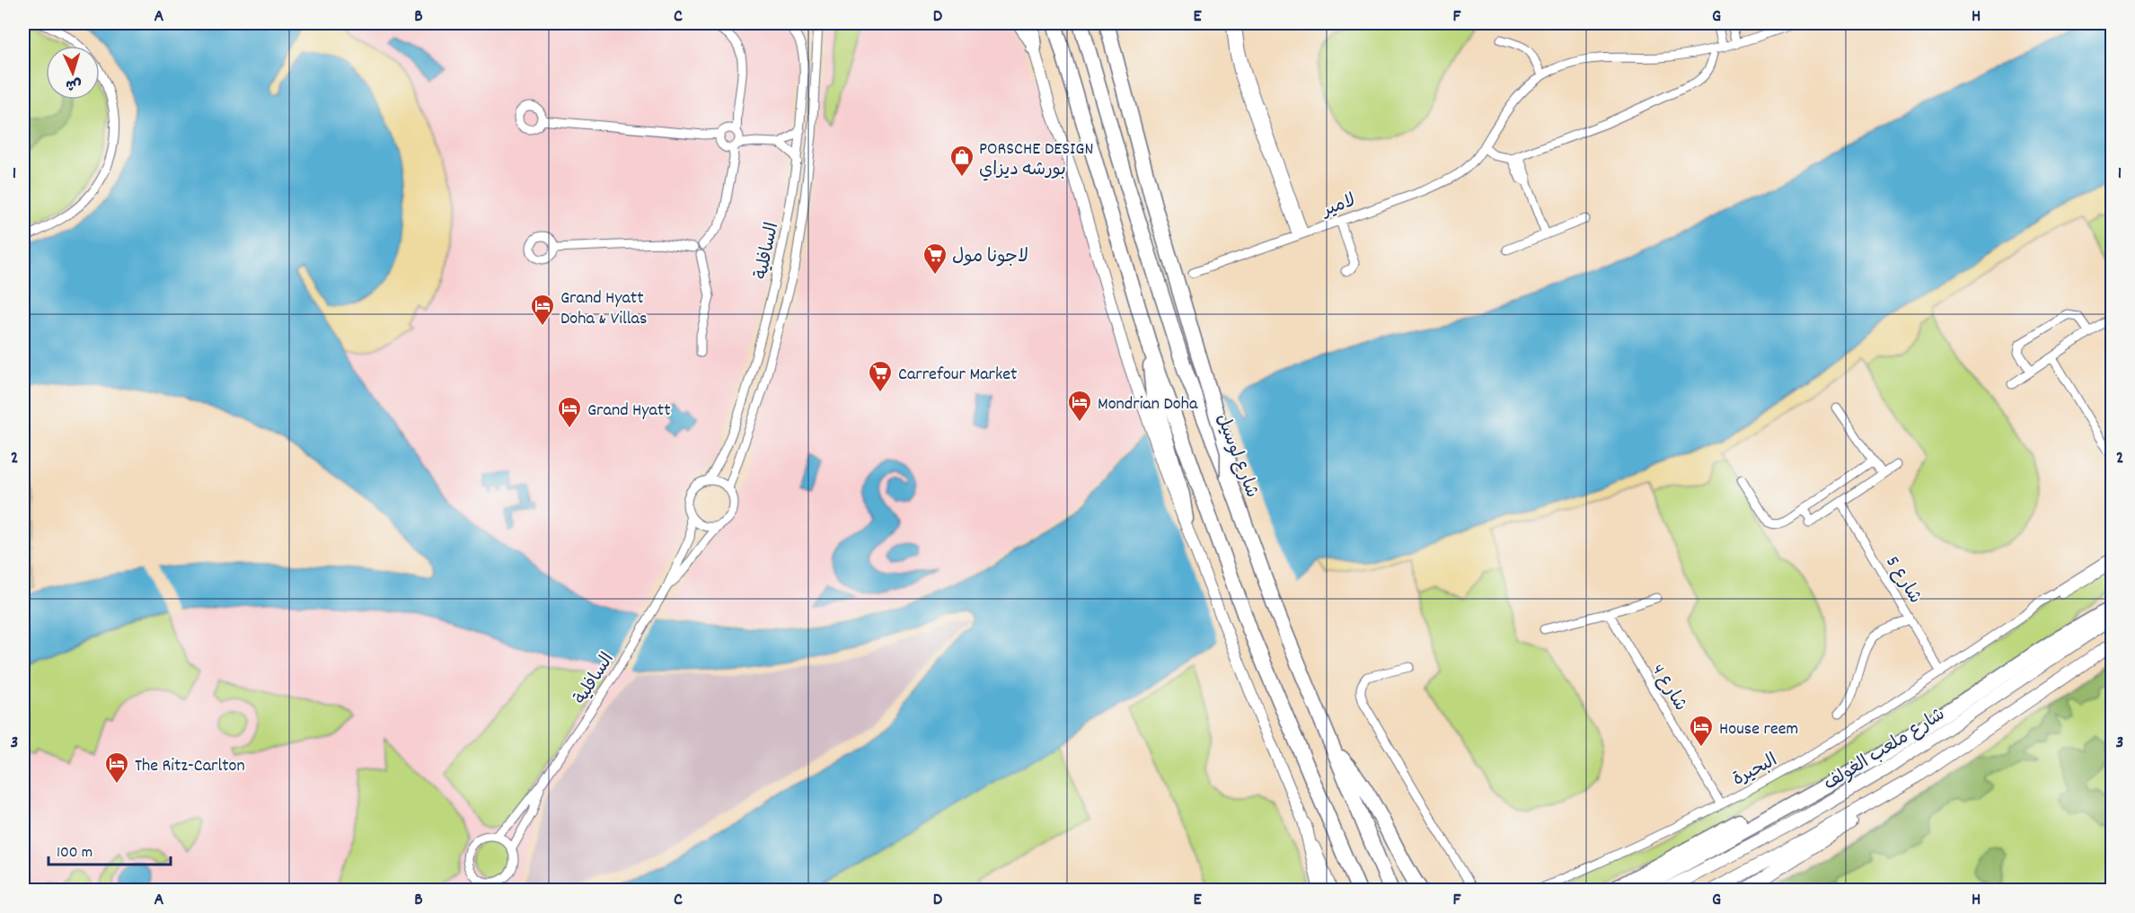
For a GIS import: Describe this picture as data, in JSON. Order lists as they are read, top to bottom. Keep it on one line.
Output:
{"streets":{"highway":["شارع لوسيل"],"main road":["شارع ملعب الغولف"],"street":["لامير","السافلية","شارع 5","شارع 4","البحيرة"]},"crossings":[["شارع 5","البحيرة"],["شارع 4","البحيرة"]],"places":{"shop":["PORSCHE DESIGN بورشه ديزاي"],"supermarket":["لاجونا مول","Carrefour Market"],"hotel":["Grand Hyatt Doha & Villas","Mondrian Doha","Grand Hyatt","House reem","The Ritz-Carlton"]},"scale_bar":"100 m","north":"bottom","grid":{"columns":["A","B","C","D","E","F","G","H"],"rows":["1","2","3"]}}
